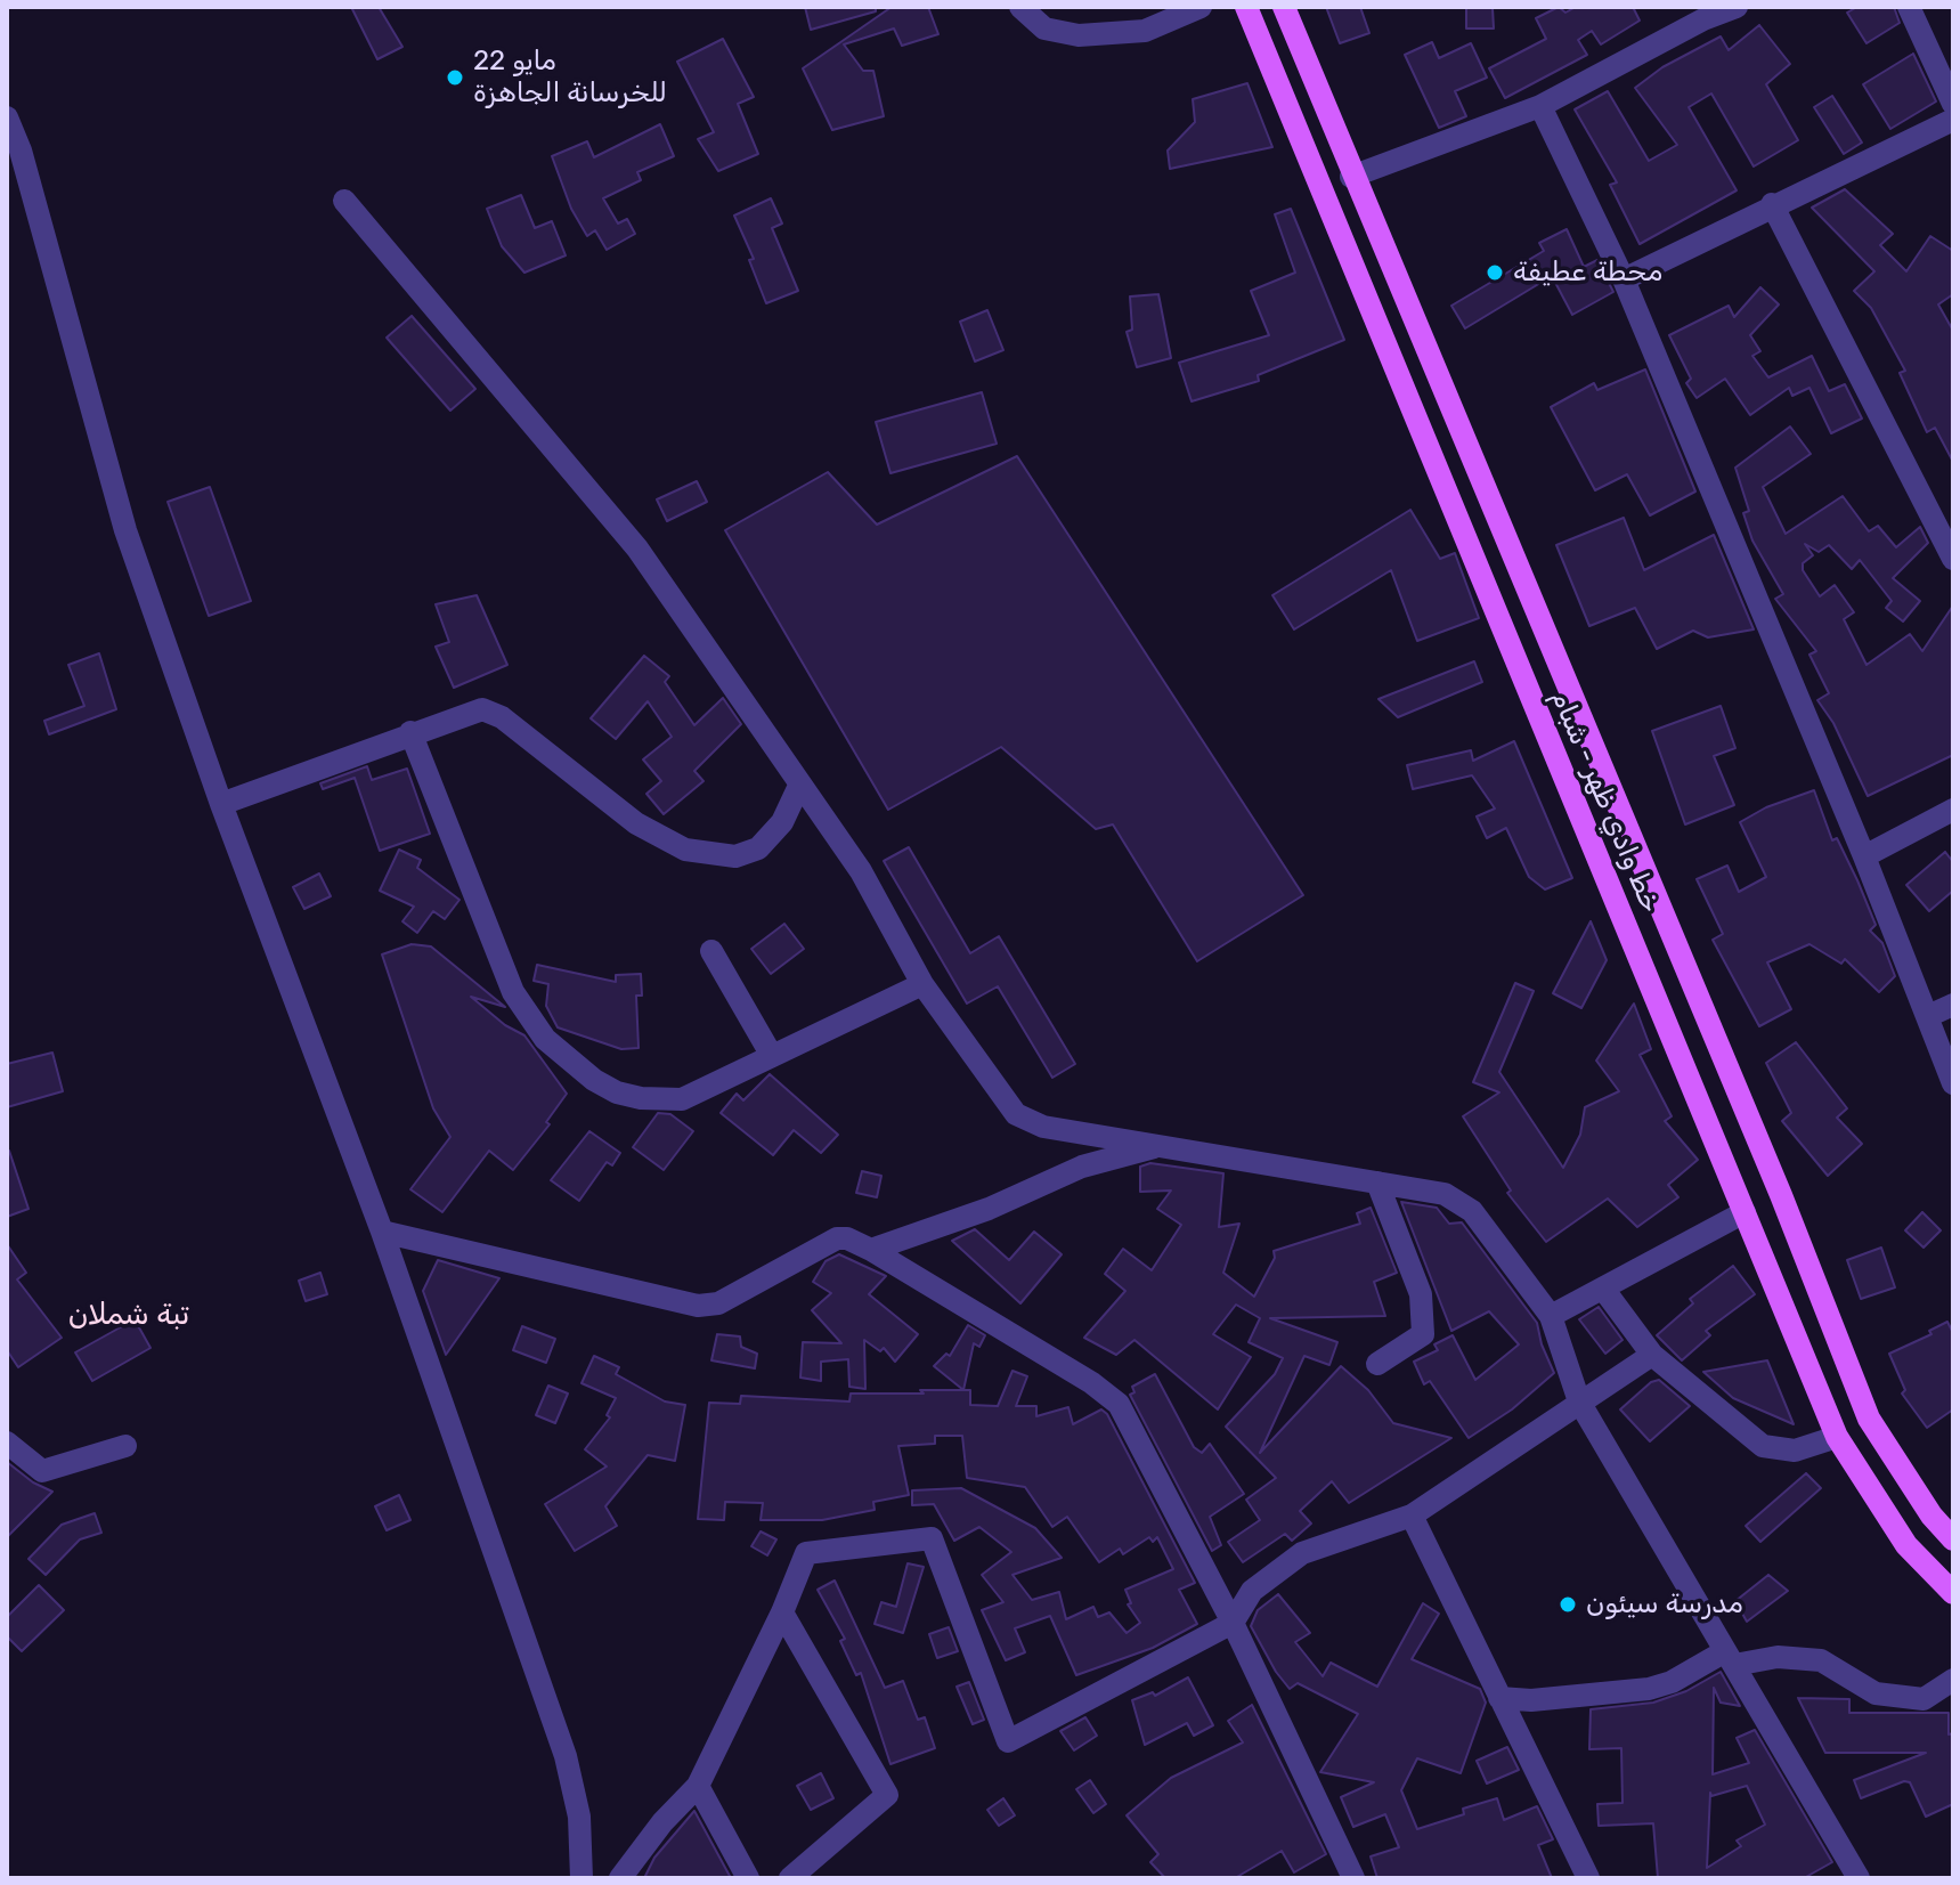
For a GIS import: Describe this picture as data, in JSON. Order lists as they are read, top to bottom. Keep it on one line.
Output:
{"streets":{"main road":["خط وادي ظهر - شبام"]},"districts":["تبة شملان"],"places":["22 مايو للخرسانة الجاهزة","محطة عطيفة","مدرسة سيئون"]}
